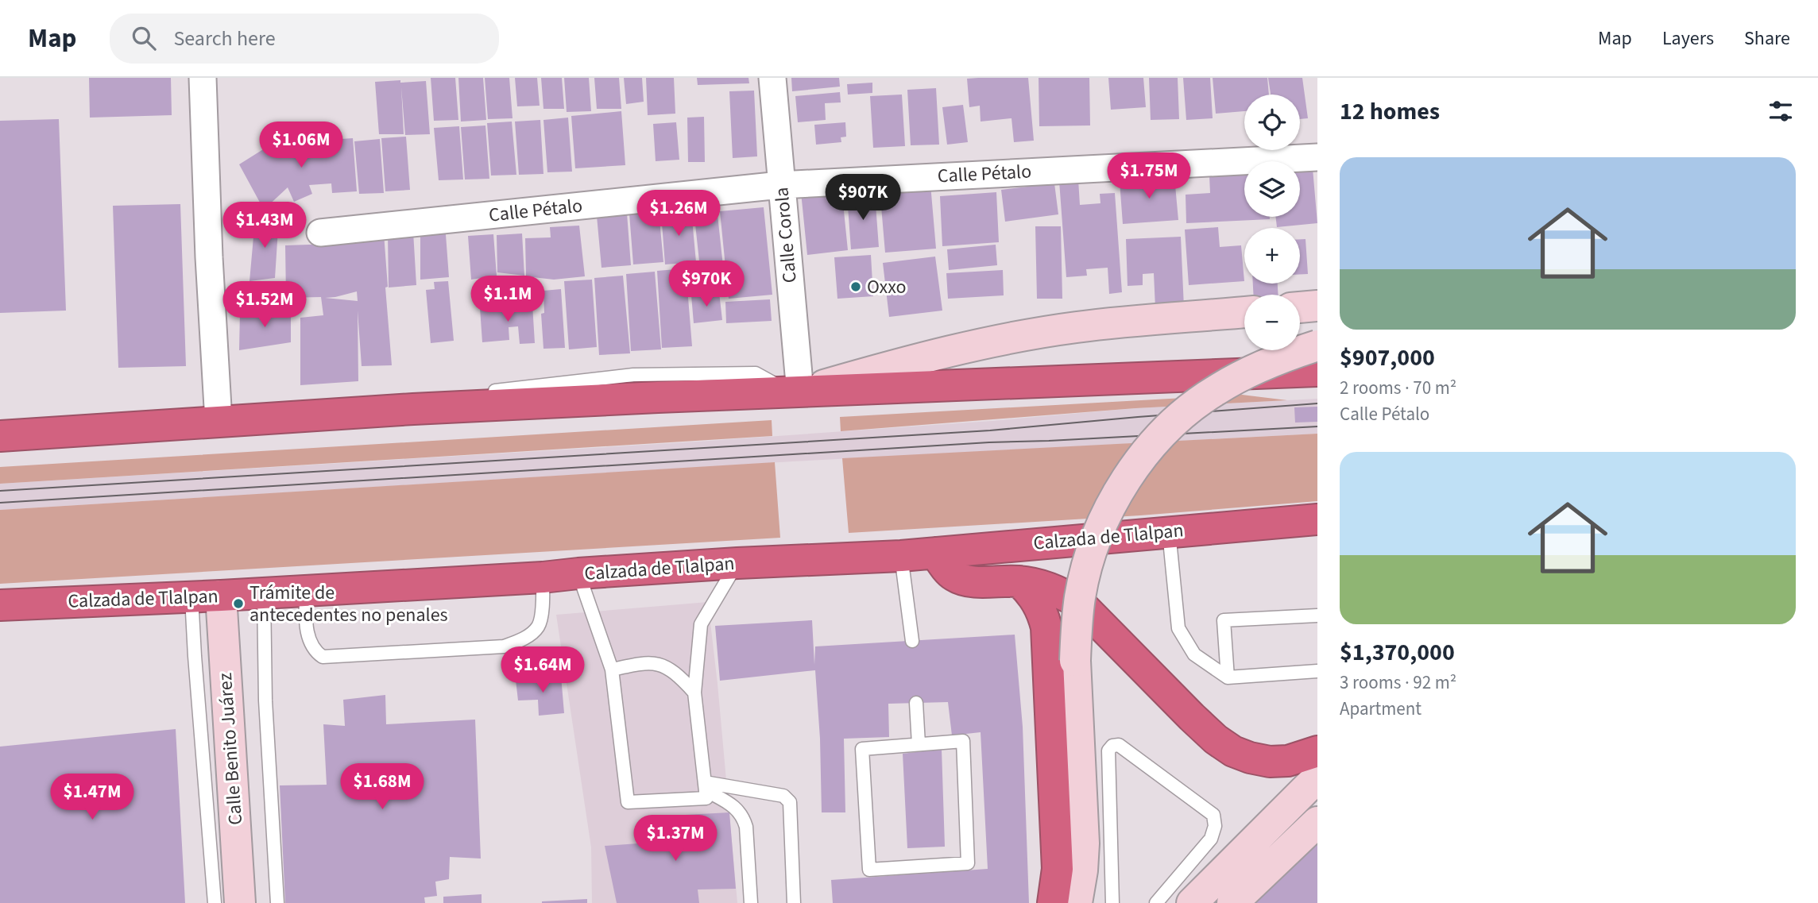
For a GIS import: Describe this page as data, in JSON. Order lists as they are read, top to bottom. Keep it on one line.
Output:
{"streets":{"highway":["Calzada de Tlalpan"],"main road":["Calle Benito Juárez"],"street":["Calle Pétalo","Calle Corola"]},"crossings":[["Calle Pétalo","Calle Corola"],["Calzada de Tlalpan","Calle Benito Juárez"]],"places":["Oxxo","Trámite de antecedentes no penales"],"page":{"header":"Map","search":"Search here","nav":["Map","Layers","Share"],"heading":"12 homes","map_buttons":["+","−"],"price":["$1.06M","$1.75M","$907K","$1.26M","$1.43M","$970K","$1.1M","$1.52M","$1.64M","$1.68M","$1.47M","$1.37M"],"list":[{"name":"$907,000","note":"2 rooms · 70 m² · Calle Pétalo"},{"name":"$1,370,000","note":"3 rooms · 92 m² · Apartment"}]}}
